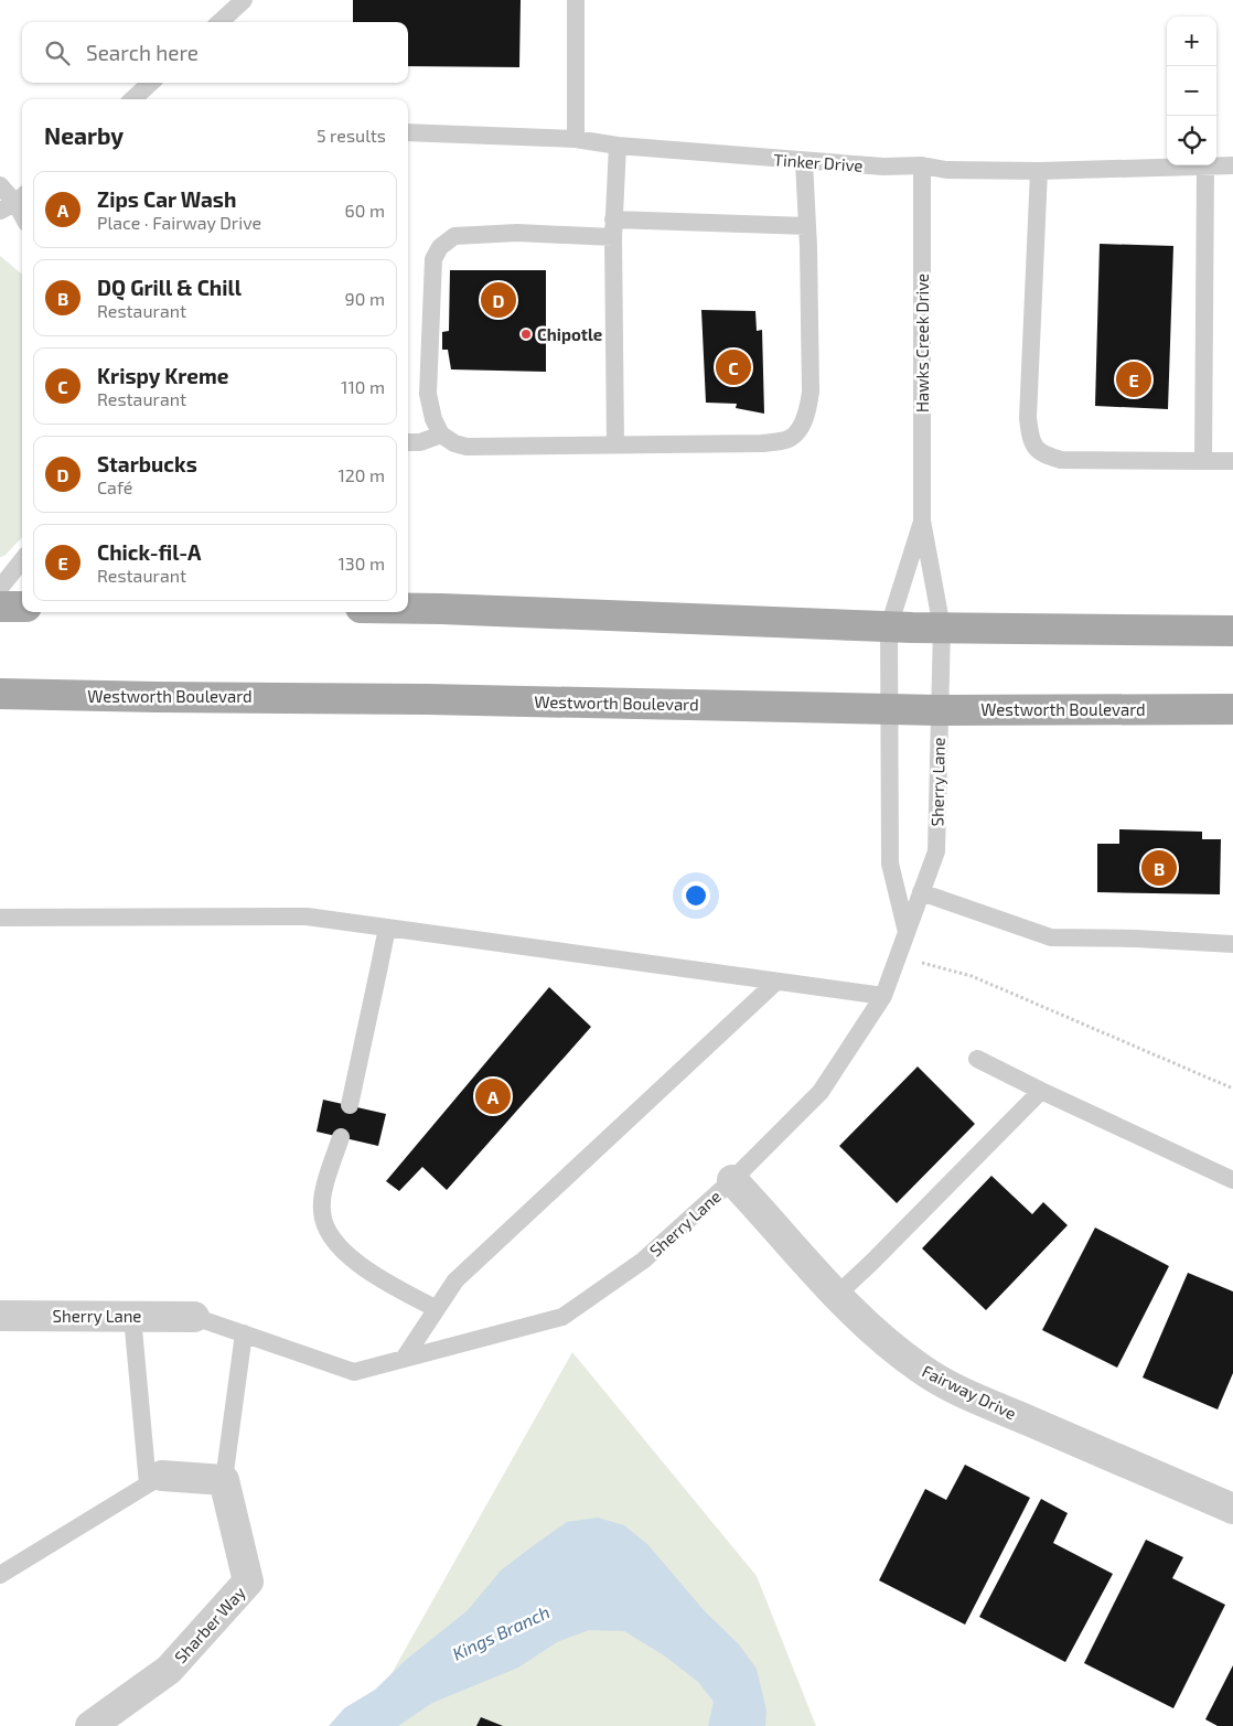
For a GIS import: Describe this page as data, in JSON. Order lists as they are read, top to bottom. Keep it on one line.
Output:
{"streets":{"main road":["Westworth Boulevard"],"street":["Sherry Lane","Fairway Drive","Sharber Way"],"lane":["Tinker Drive","Hawks Creek Drive"]},"crossings":[["Tinker Drive","Hawks Creek Drive"],["Hawks Creek Drive","Sherry Lane"],["Westworth Boulevard","Sherry Lane"],["Sherry Lane","Fairway Drive"]],"water":["Kings Branch"],"places":["Chipotle"],"page":{"map_buttons":["+","−"],"search":"Search here","heading":["Nearby","5 results"],"list":[{"mark":"A","name":"Zips Car Wash","note":"Place · Fairway Drive","value":"60 m"},{"mark":"B","name":"DQ Grill & Chill","note":"Restaurant","value":"90 m"},{"mark":"C","name":"Krispy Kreme","note":"Restaurant","value":"110 m"},{"mark":"D","name":"Starbucks","note":"Café","value":"120 m"},{"mark":"E","name":"Chick-fil-A","note":"Restaurant","value":"130 m"}],"pins":["D","C","E","B","A"]}}
